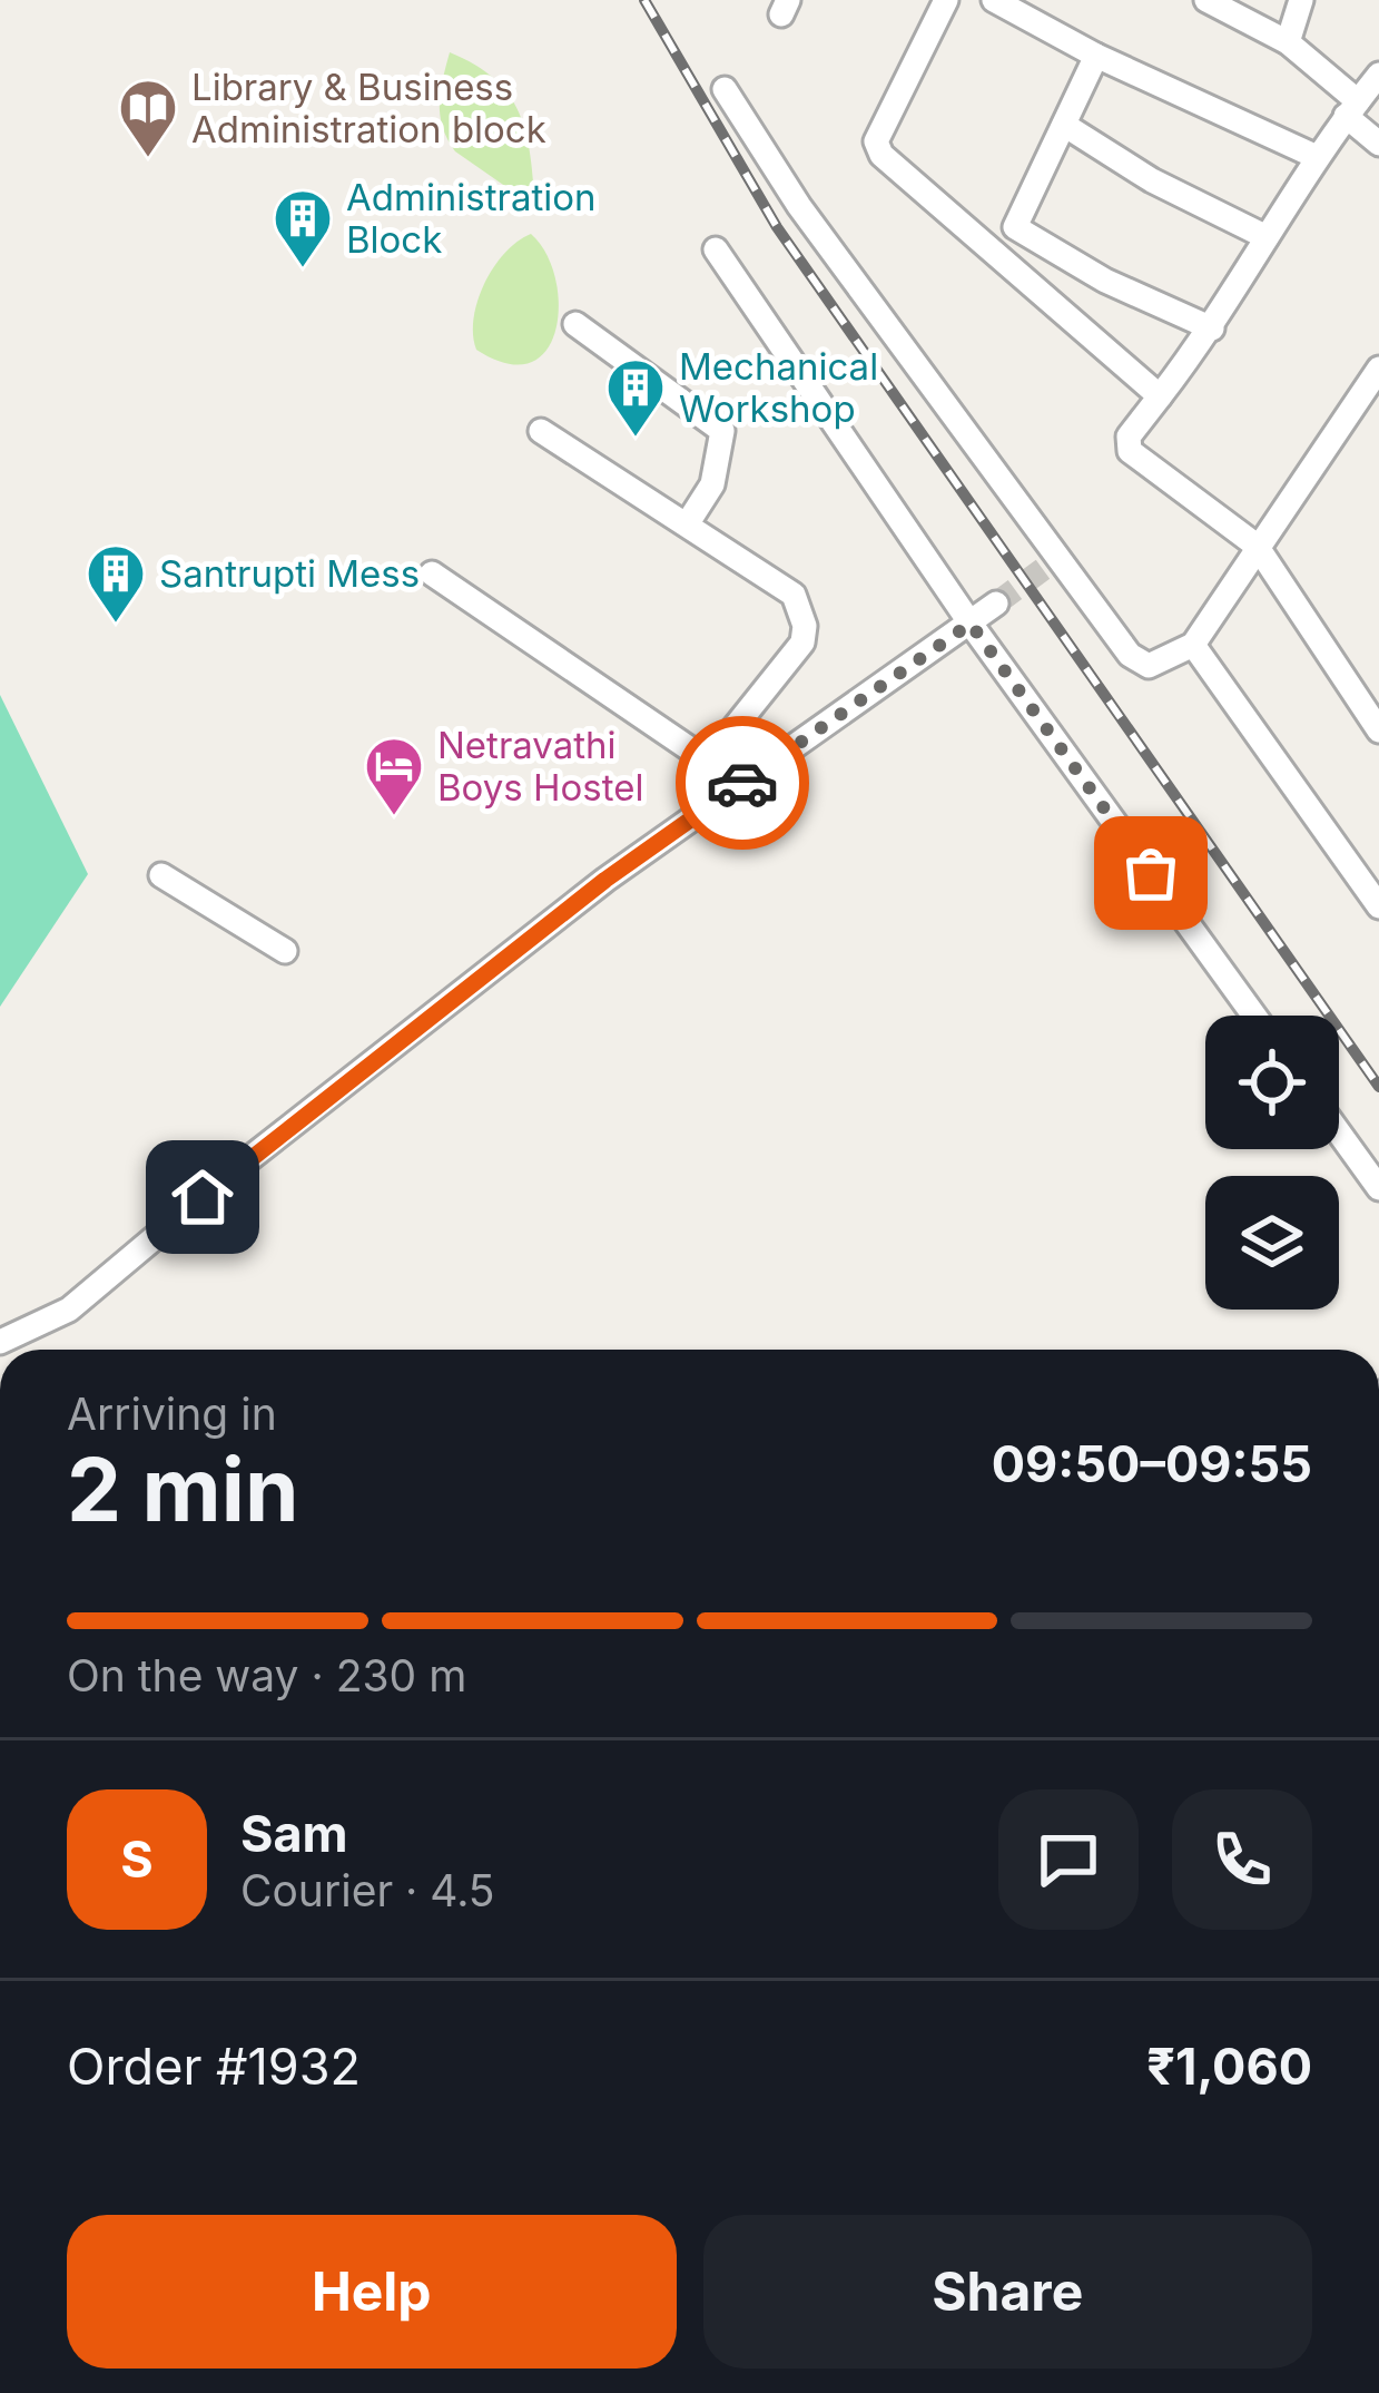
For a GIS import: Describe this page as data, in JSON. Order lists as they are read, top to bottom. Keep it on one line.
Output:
{"places":{"library":["Library & Business Administration block"],"building":["Administration Block","Mechanical Workshop","Santrupti Mess"],"hotel":["Netravathi Boys Hostel"]},"page":{"heading":["2 min","Arriving in","09:50–09:55"],"panel":["Sam","Courier · 4.5","Order #1932","₹1,060"],"bar":"On the way · 230 m","round":"S","buttons":["Help","Share"]}}
